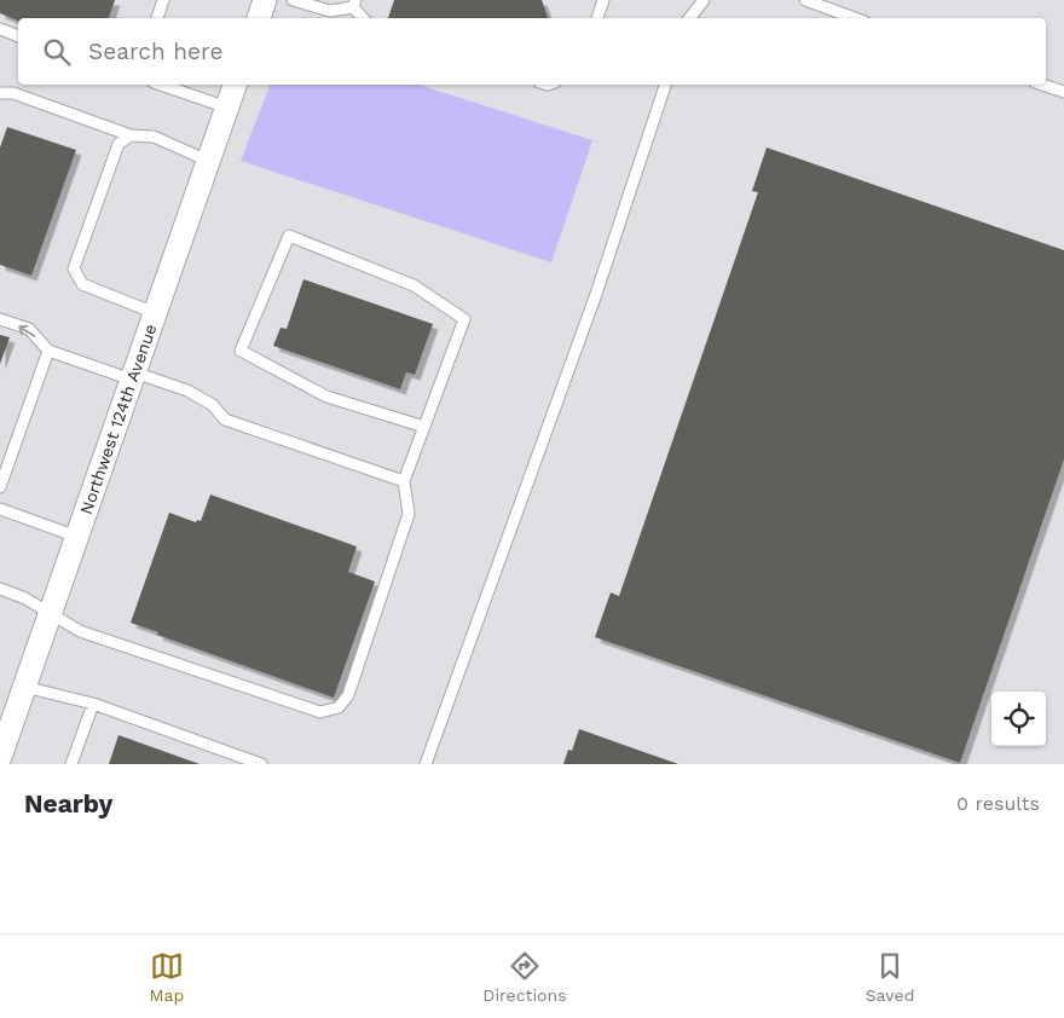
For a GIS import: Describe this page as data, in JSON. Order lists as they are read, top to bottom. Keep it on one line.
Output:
{"streets":{"street":["Northwest 124th Avenue"]},"page":{"search":"Search here","heading":["Nearby","0 results"],"nav":["Map","Directions","Saved"]}}
